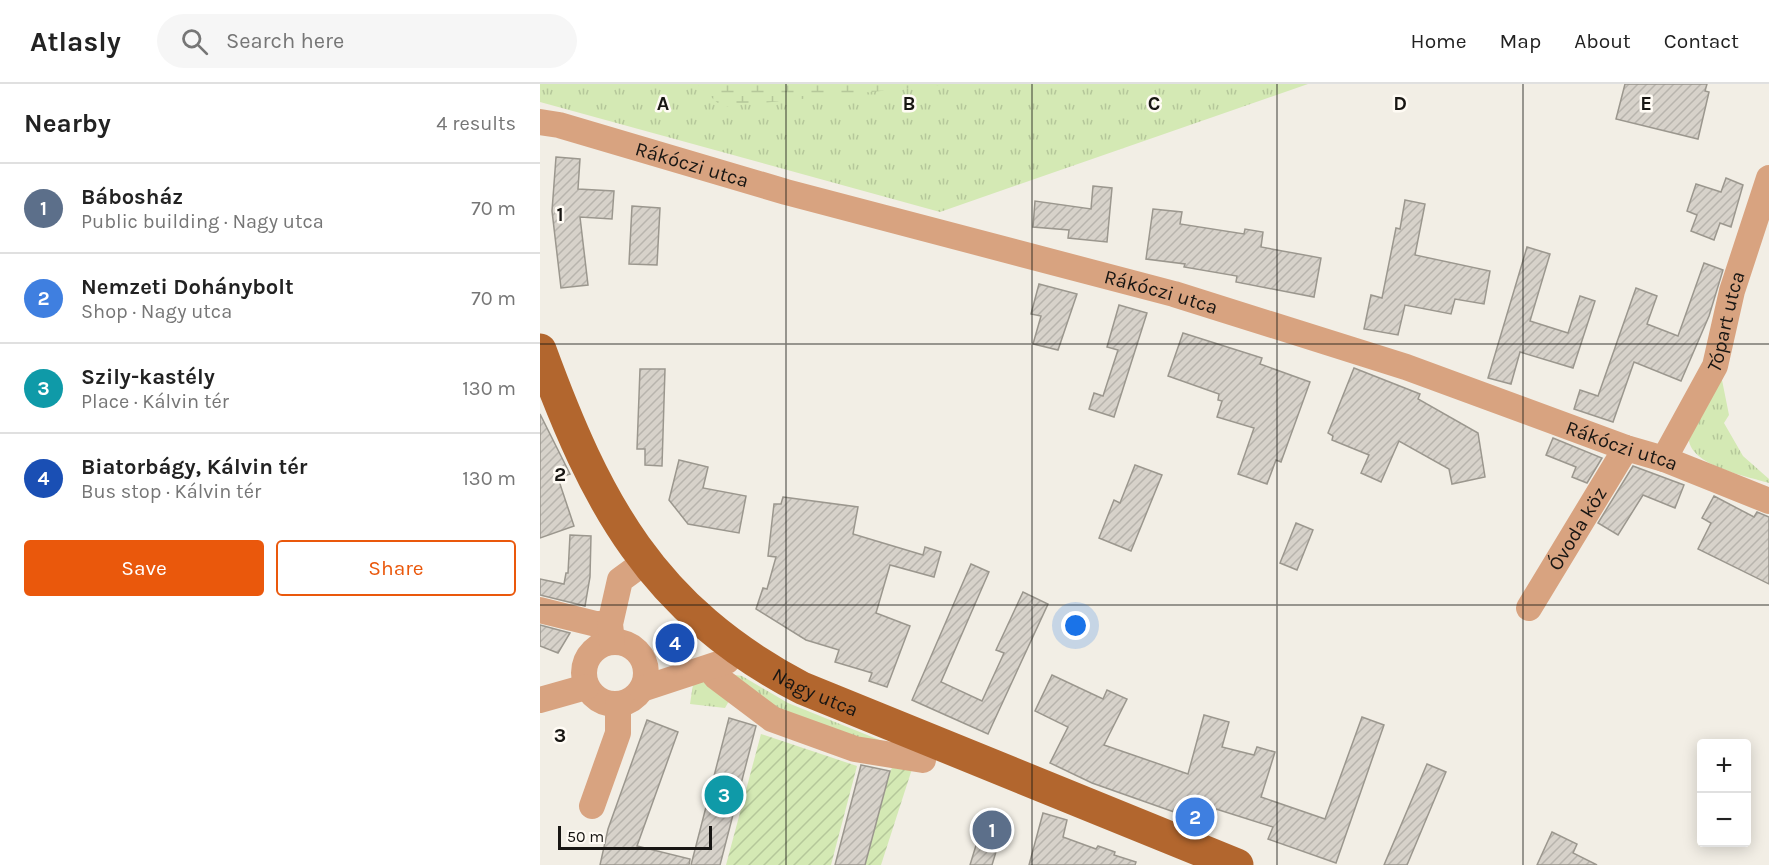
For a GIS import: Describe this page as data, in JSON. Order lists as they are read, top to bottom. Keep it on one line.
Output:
{"streets":{"main road":["Nagy utca"],"street":["Rákóczi utca","Tópart utca","Óvoda köz"]},"crossings":[["Rákóczi utca","Tópart utca"],["Rákóczi utca","Óvoda köz"]],"scale_bar":"50 m","page":{"header":"Atlasly","search":"Search here","nav":["Home","Map","About","Contact"],"heading":["Nearby","4 results"],"list":[{"mark":"1","name":"Bábosház","note":"Public building · Nagy utca","value":"70 m"},{"mark":"2","name":"Nemzeti Dohánybolt","note":"Shop · Nagy utca","value":"70 m"},{"mark":"3","name":"Szily-kastély","note":"Place · Kálvin tér","value":"130 m"},{"mark":"4","name":"Biatorbágy, Kálvin tér","note":"Bus stop · Kálvin tér","value":"130 m"}],"buttons":["Save","Share"],"pins":["4","3","2","1"],"map_buttons":["+","−"],"scale":"50 m"},"grid":{"columns":["A","B","C","D","E"],"rows":["1","2","3"]}}
